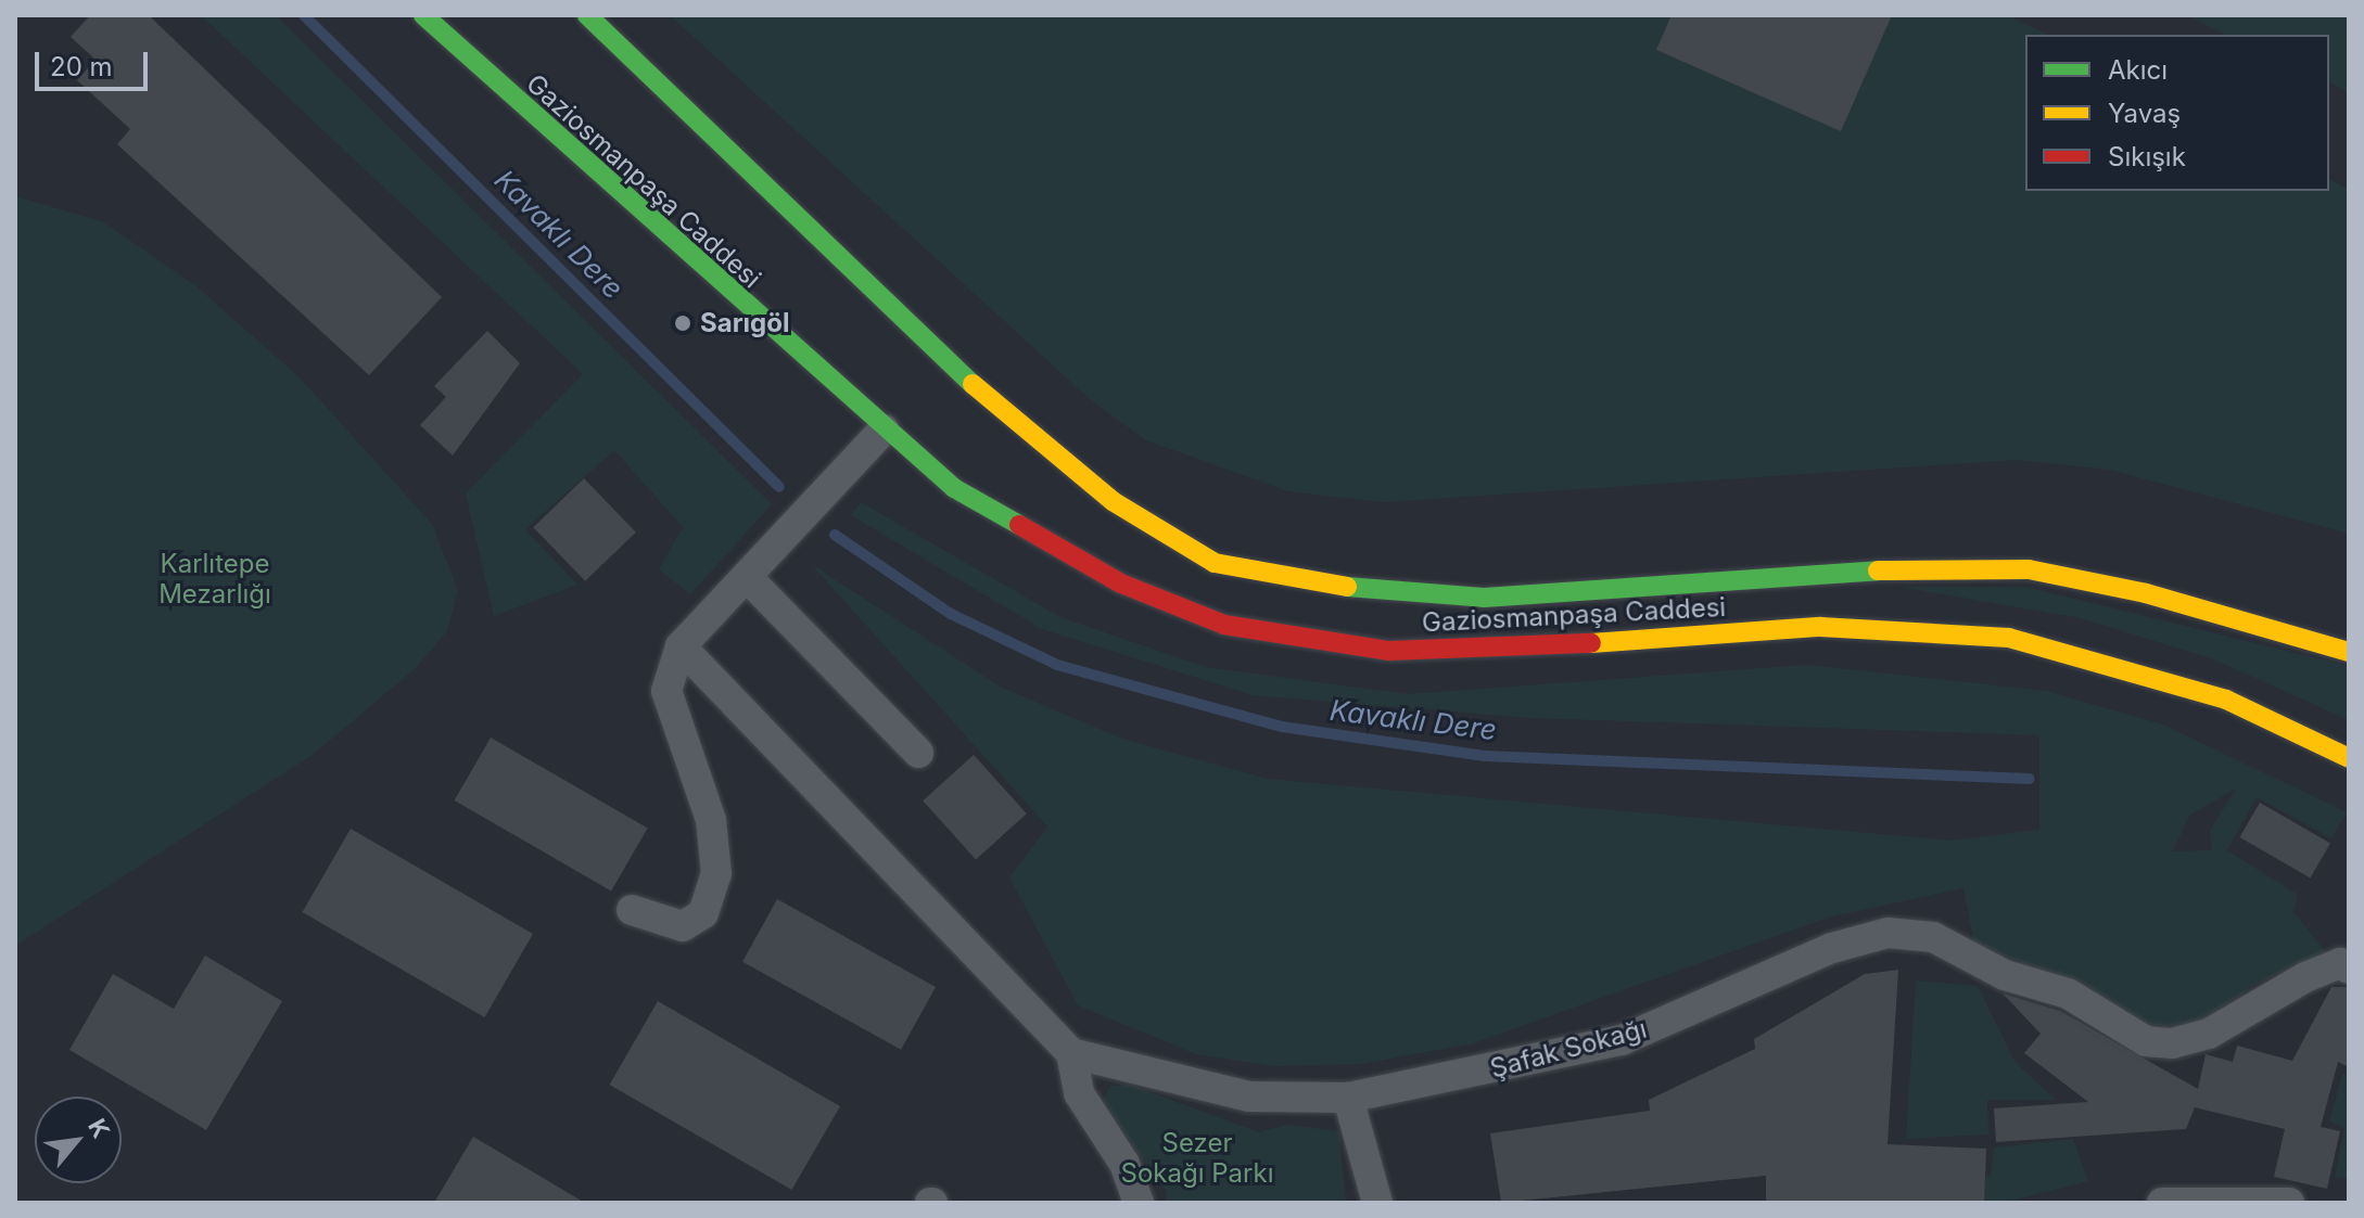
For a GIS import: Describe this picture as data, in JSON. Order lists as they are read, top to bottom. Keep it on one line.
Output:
{"streets":{"main road":["Gaziosmanpaşa Caddesi"],"street":["Şafak Sokağı"]},"water":["Kavaklı Dere"],"parks":["Karlıtepe Mezarlığı","Sezer Sokağı Parkı"],"places":["Sarıgöl"],"legend":["Akıcı","Yavaş","Sıkışık"],"scale_bar":"20 m","north":"top right"}
